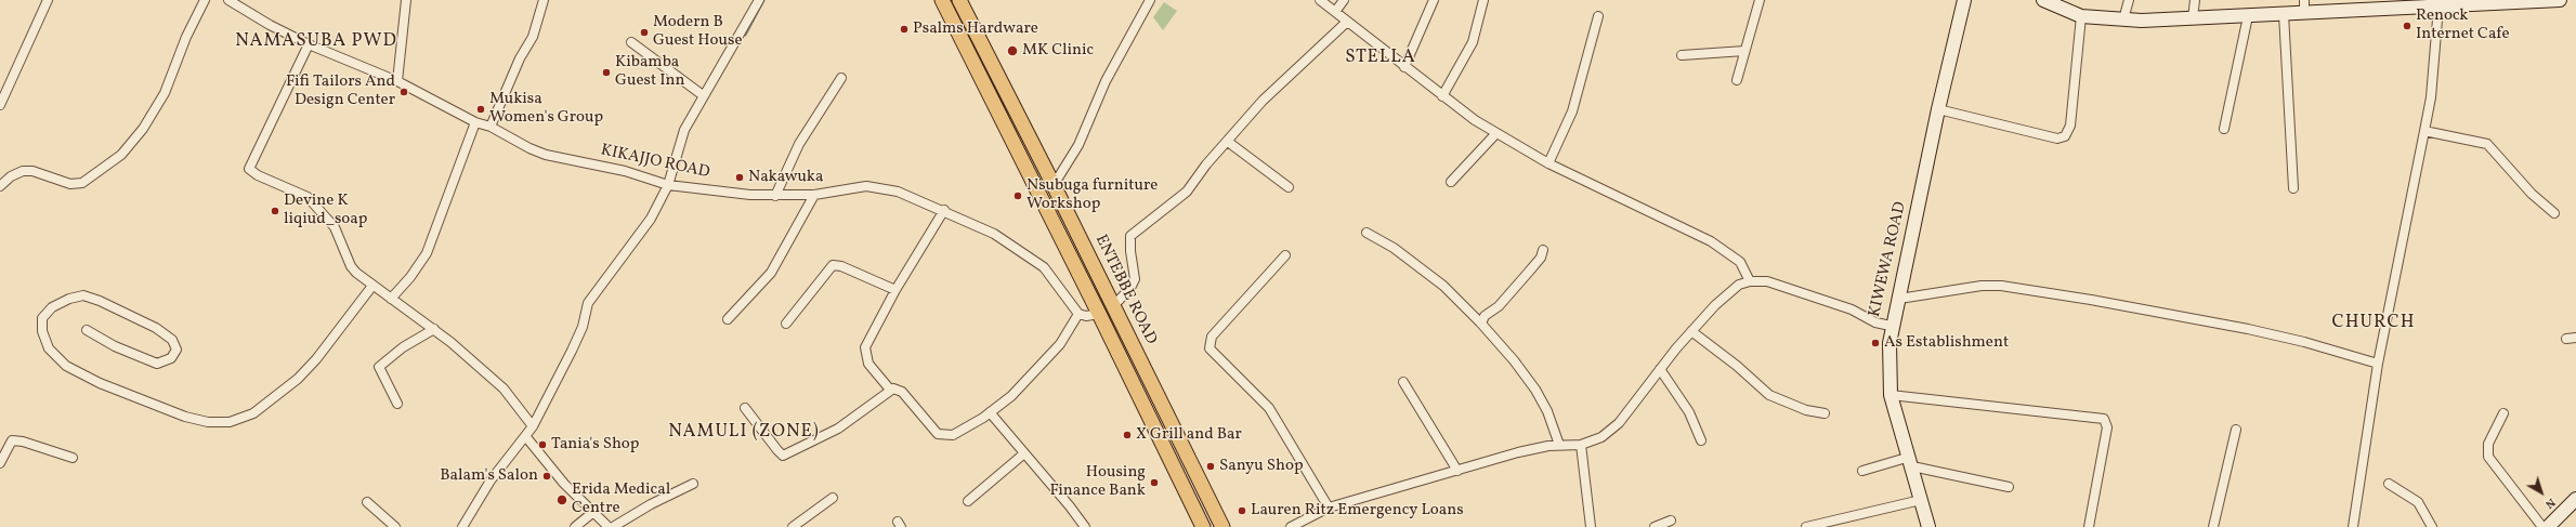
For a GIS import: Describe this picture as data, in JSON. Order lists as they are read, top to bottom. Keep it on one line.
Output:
{"streets":{"main road":["ENTEBBE ROAD"],"street":["KIKAJJO ROAD","KIWEWA ROAD"]},"districts":["NAMASUBA PWD","STELLA","CHURCH","NAMULI (ZONE)"],"places":["Renock Internet Cafe","Psalms Hardware","Modern B Guest House","MK Clinic","Kibamba Guest Inn","Fifi Tailors And Design Center","Mukisa Women's Group","Nakawuka","Nsubuga furniture Workshop","Devine K liqiud_soap","As Establishment","X Grill and Bar","Tania's Shop","Sanyu Shop","Balam's Salon","Housing Finance Bank","Erida Medical Centre","Lauren Ritz Emergency Loans"],"north":"bottom right"}
